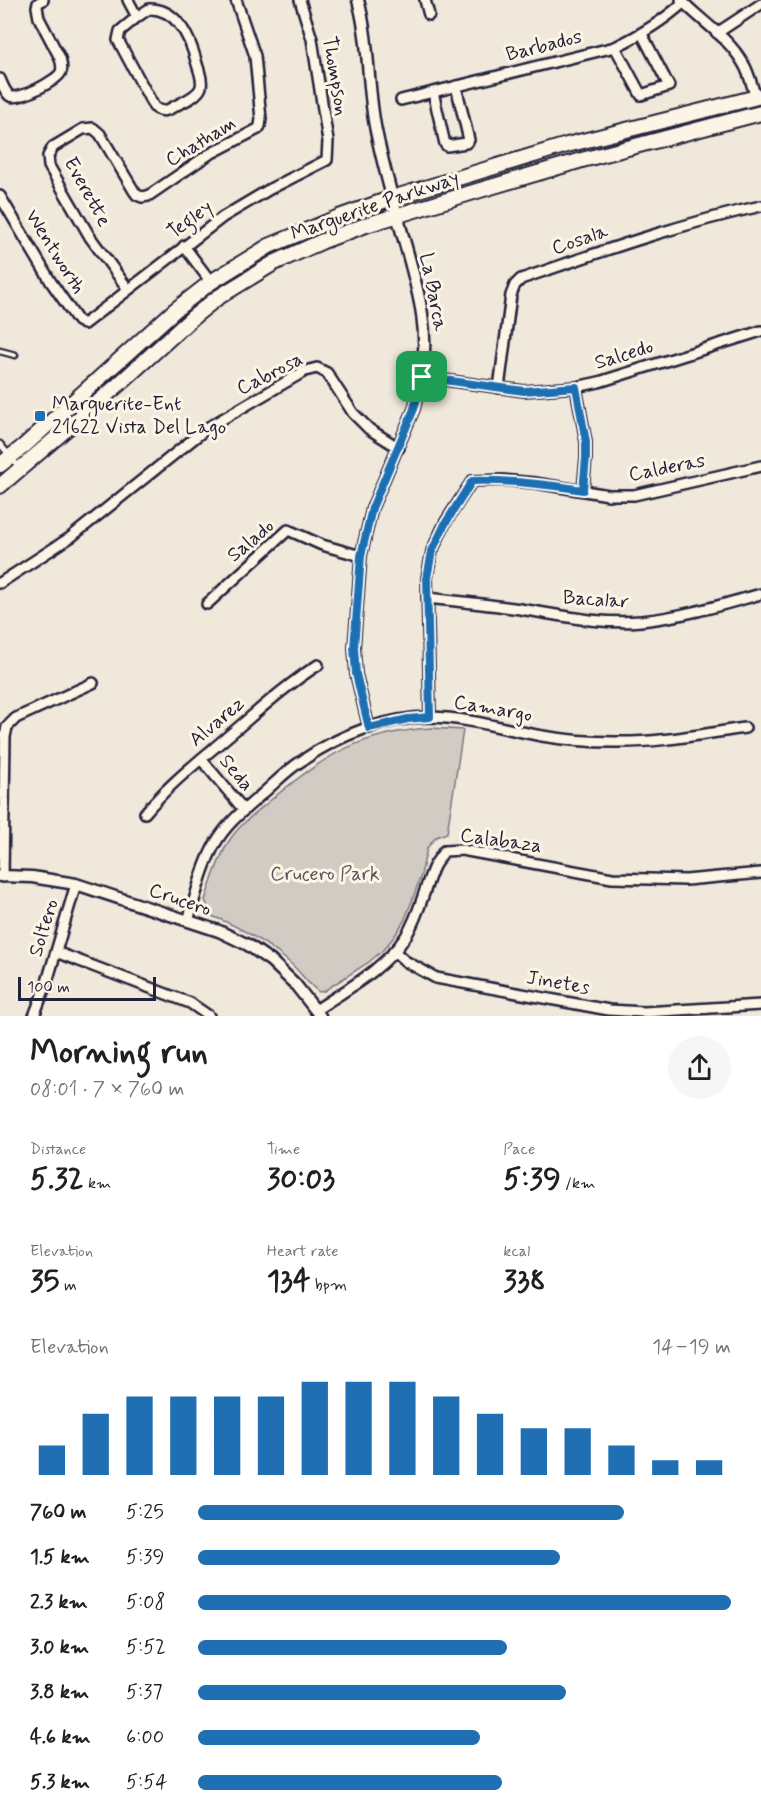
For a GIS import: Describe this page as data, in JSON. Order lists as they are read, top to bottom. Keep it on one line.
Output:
{"streets":{"main road":["Marguerite Parkway"],"street":["Barbados","Thompson","Chatham","Everette","Tegley","Cosala","Wentworth","La Barca","Salcedo","Cabrosa","Calderas","Salado","Bacalar","Camargo","Alvarez","Seda","Calabaza","Crucero","Soltero","Jinetes"]},"crossings":[["Thompson","Tegley"],["Chatham","Everette"],["Everette","Tegley"],["Marguerite Parkway","La Barca"],["Tegley","Wentworth"],["Cosala","Salcedo"],["La Barca","Salcedo"],["La Barca","Cabrosa"],["La Barca","Salado"],["La Barca","Camargo"],["Calderas","Bacalar"],["Camargo","Seda"],["Camargo","Crucero"],["Alvarez","Seda"],["Calabaza","Crucero"],["Calabaza","Jinetes"],["Crucero","Soltero"]],"parks":["Crucero Park"],"places":{"transit":["Marguerite-Ent 21622 Vista Del Lago"]},"scale_bar":"100 m","page":{"scale":"100 m","heading":["Morning run","08:01 · 7 × 760 m"],"stats":[["Distance","5.32 km"],["Time","30:03"],["Pace","5:39 /km"],["Elevation","35 m"],["Heart rate","134 bpm"],["kcal","338"]],"chart":["Elevation","14–19 m"],"list":[{"name":"760 m","note":"5:25"},{"name":"1.5 km","note":"5:39"},{"name":"2.3 km","note":"5:08"},{"name":"3.0 km","note":"5:52"},{"name":"3.8 km","note":"5:37"},{"name":"4.6 km","note":"6:00"},{"name":"5.3 km","note":"5:54"}]}}
